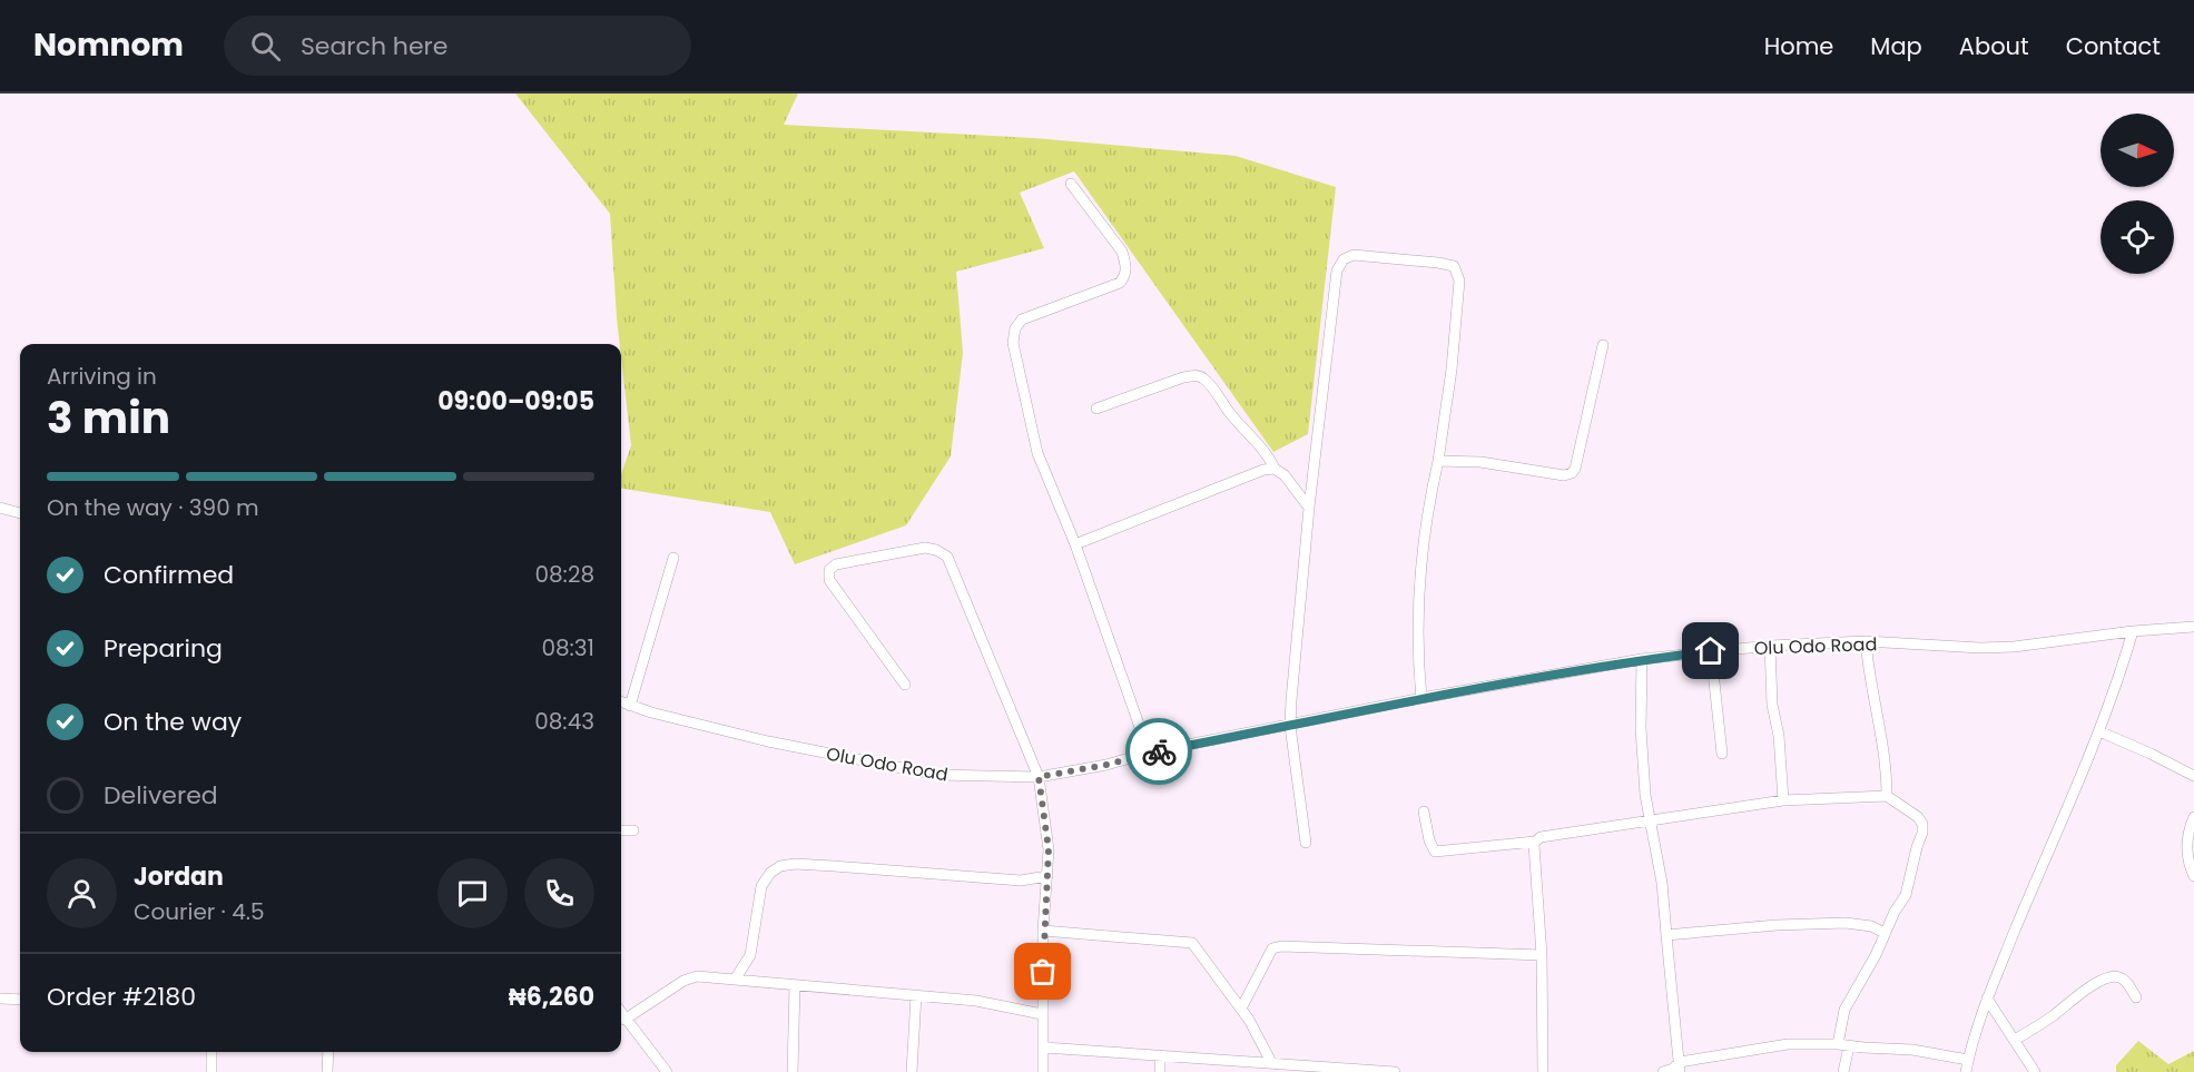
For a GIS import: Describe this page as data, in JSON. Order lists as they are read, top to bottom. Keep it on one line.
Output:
{"streets":{"street":["Olu Odo Road"]},"north":"right","page":{"header":"Nomnom","search":"Search here","nav":["Home","Map","About","Contact"],"heading":["3 min","Arriving in","09:00–09:05"],"panel":["Jordan","Courier · 4.5","Order #2180","₦6,260"],"bar":"On the way · 390 m","list":[["Confirmed","08:28"],["Preparing","08:31"],["On the way","08:43"],"Delivered"]}}
